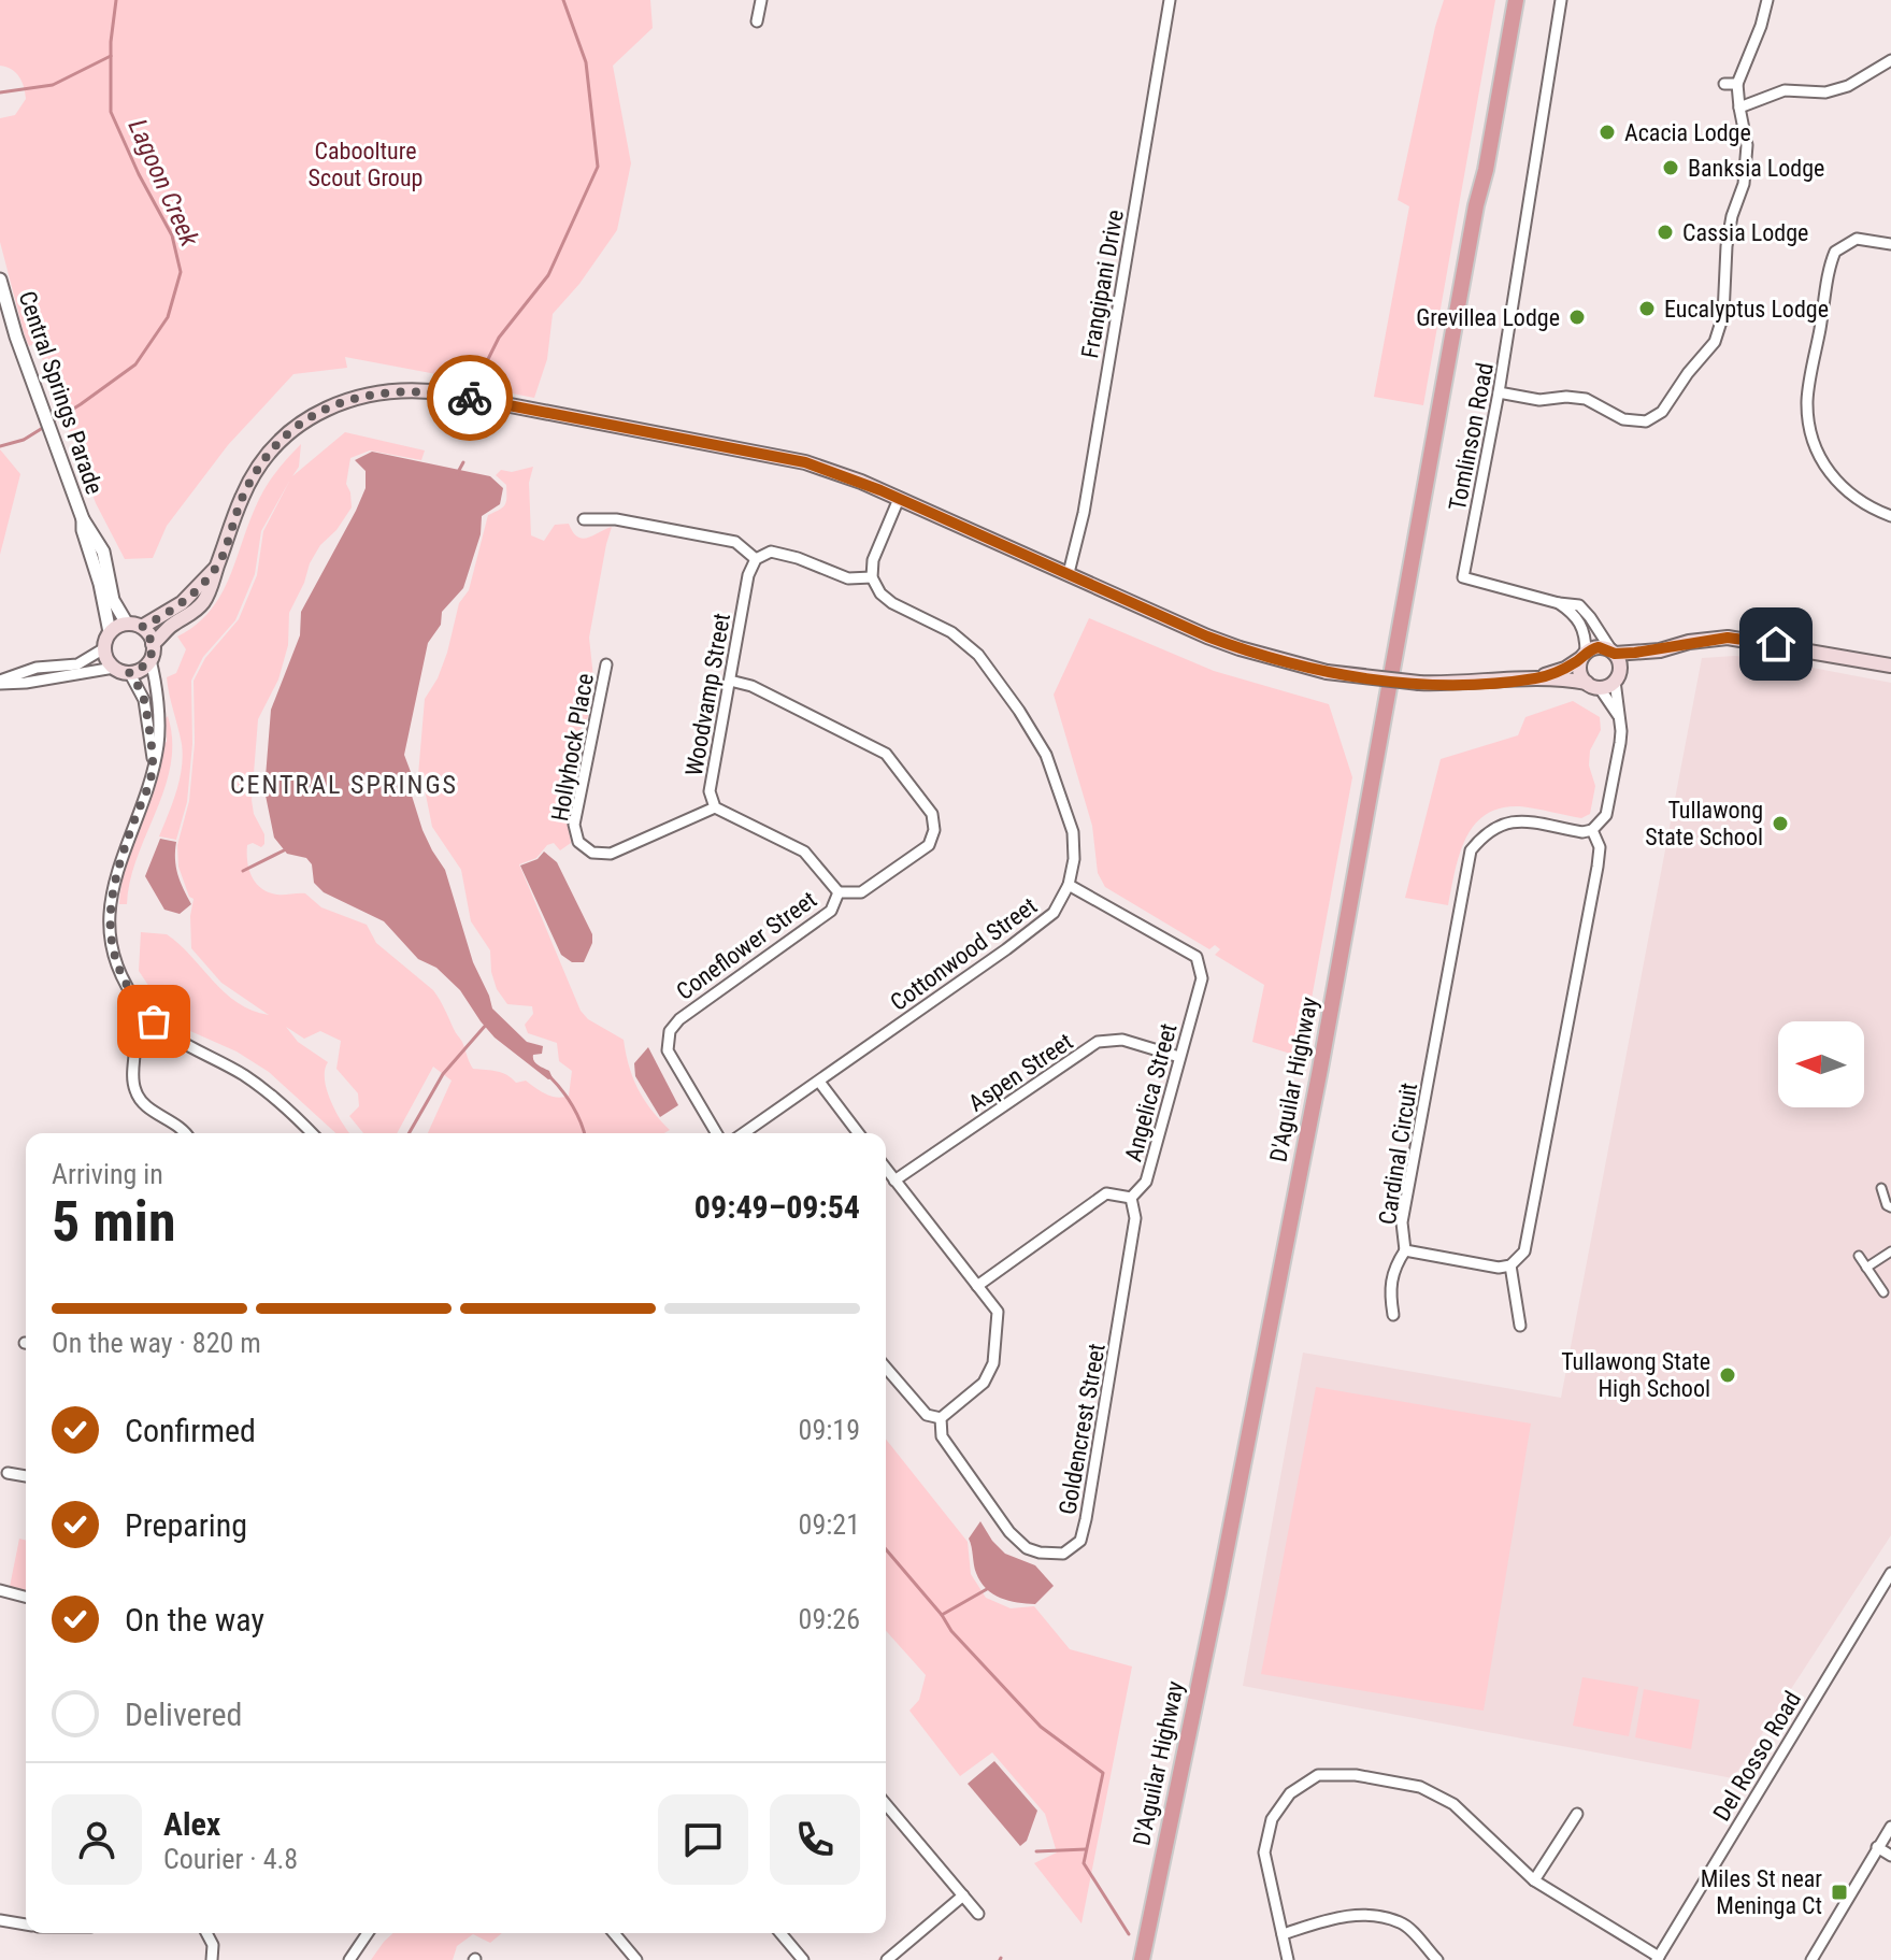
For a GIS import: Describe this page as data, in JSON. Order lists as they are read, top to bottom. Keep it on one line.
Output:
{"streets":{"highway":["D'Aguilar Highway"],"street":["Frangipani Drive","Central Springs Parade","Tomlinson Road","Woodvamp Street","Hollyhock Place","Coneflower Street","Cottonwood Street","Aspen Street","Angelica Street","Cardinal Circuit","Goldencrest Street","Del Rosso Road"]},"crossings":[["Woodvamp Street","Hollyhock Place"],["Woodvamp Street","Coneflower Street"],["Cottonwood Street","Angelica Street"],["Aspen Street","Angelica Street"],["Angelica Street","Goldencrest Street"]],"districts":["CENTRAL SPRINGS"],"water":["Lagoon Creek"],"parks":["Caboolture Scout Group"],"places":{"other":["Acacia Lodge","Banksia Lodge","Cassia Lodge","Eucalyptus Lodge","Grevillea Lodge","Tullawong State School","Tullawong State High School"],"transit":["Miles St near Meninga Ct"]},"north":"left","page":{"heading":["5 min","Arriving in","09:49–09:54"],"panel":["Alex","Courier · 4.8"],"bar":"On the way · 820 m","list":[["Confirmed","09:19"],["Preparing","09:21"],["On the way","09:26"],"Delivered"]}}
